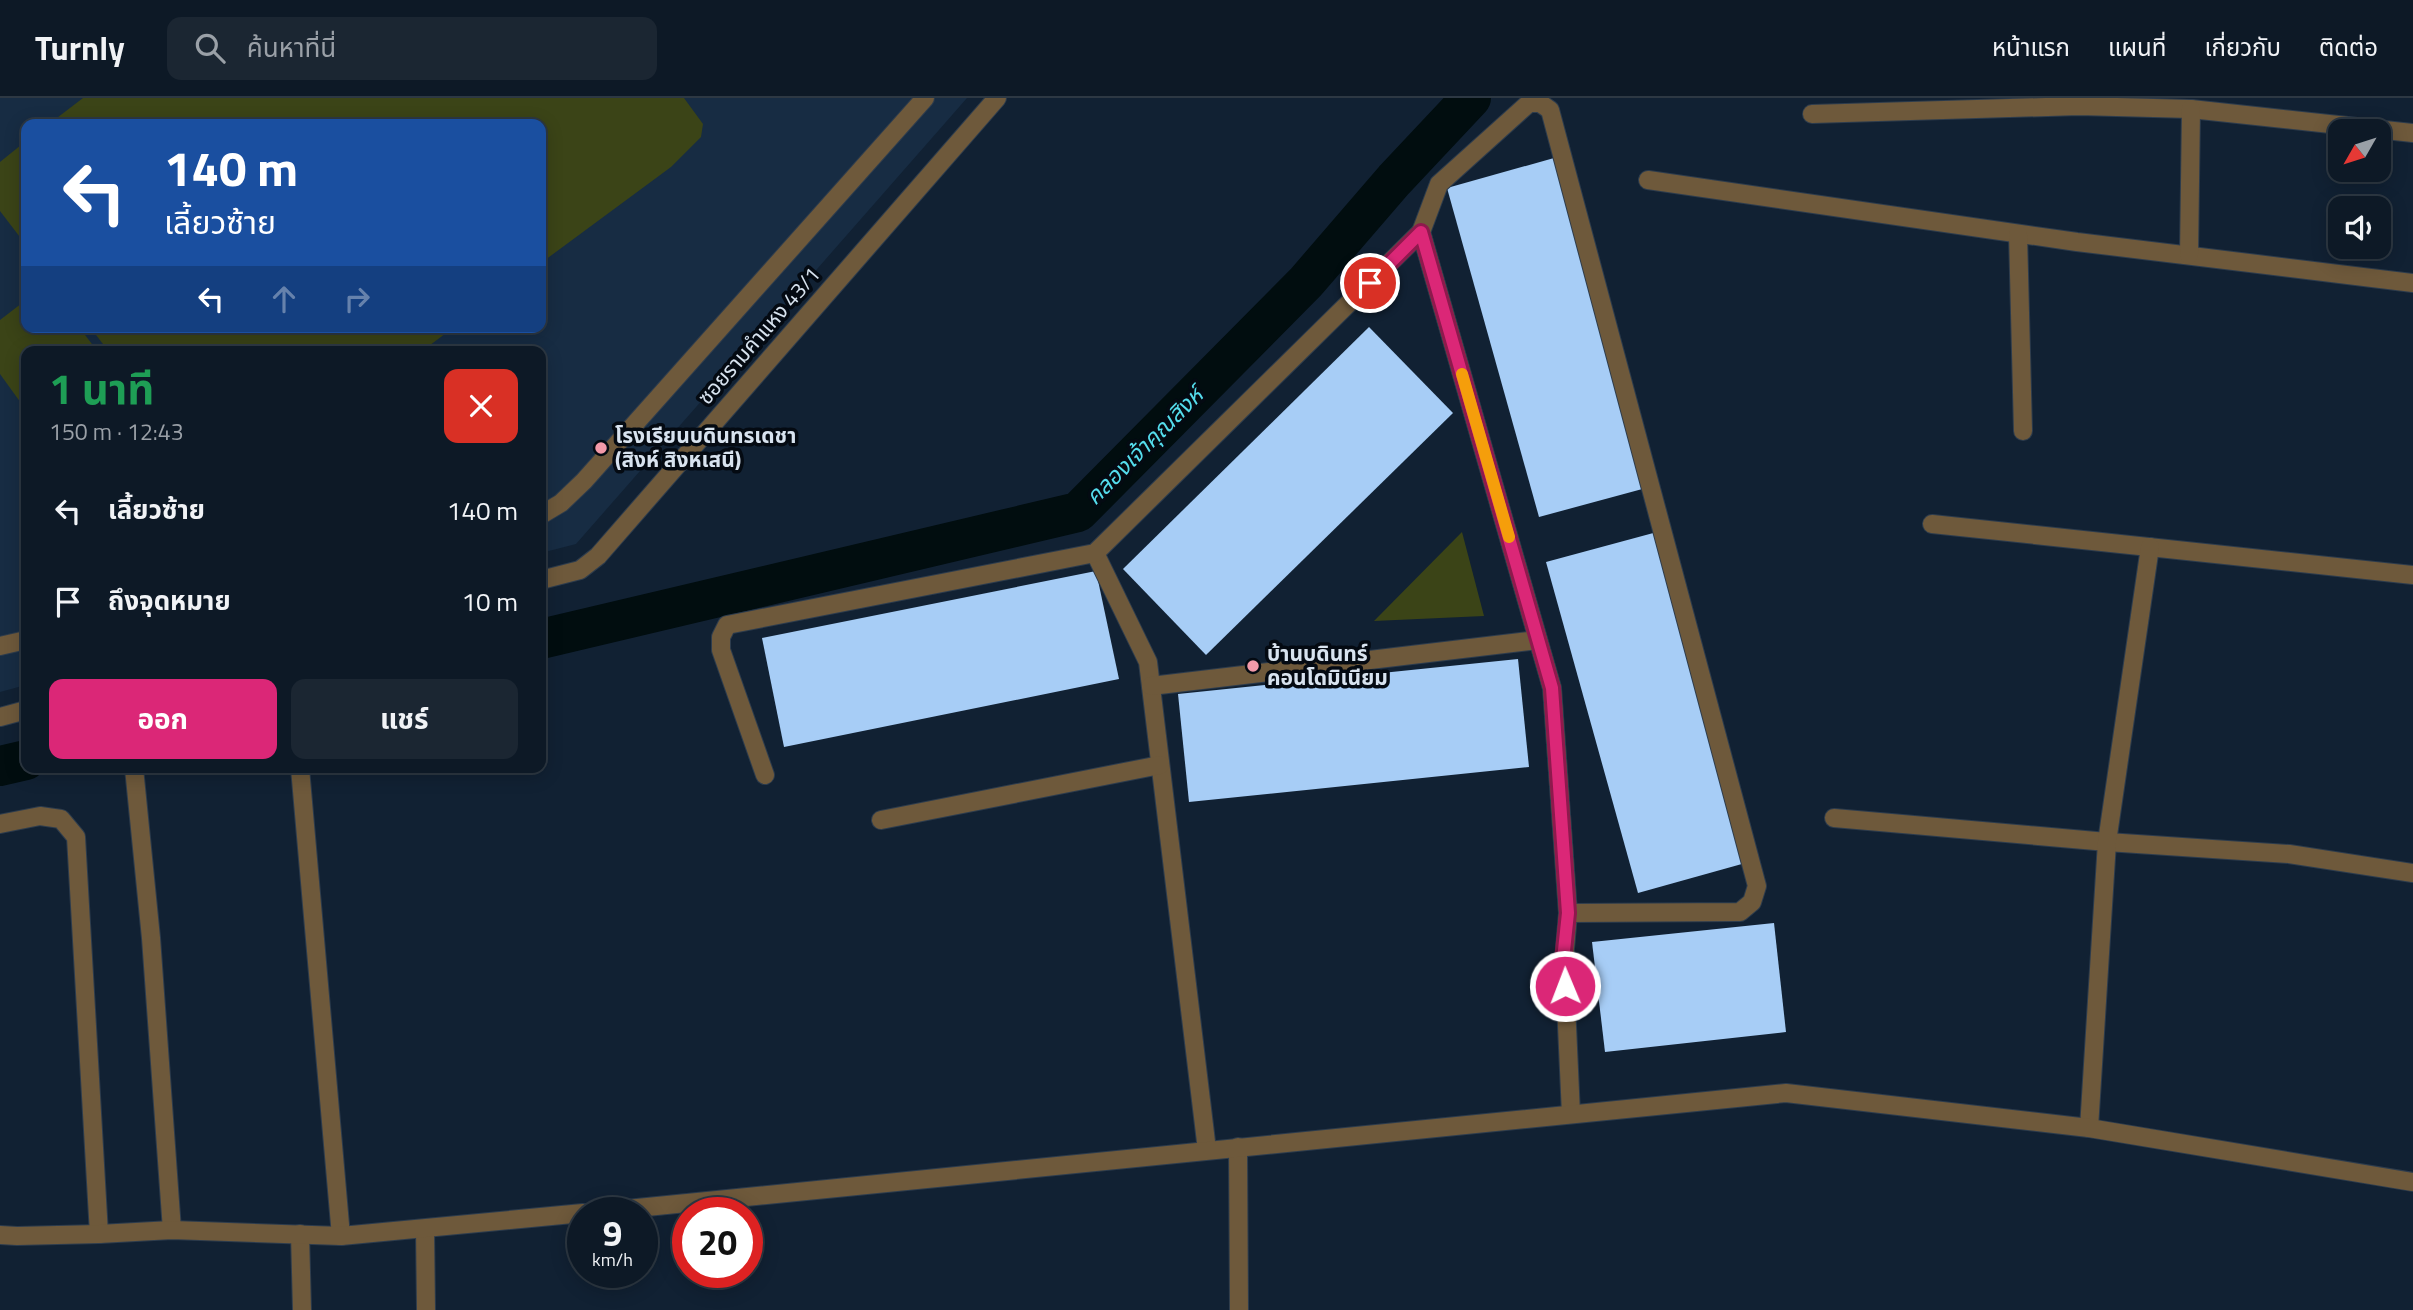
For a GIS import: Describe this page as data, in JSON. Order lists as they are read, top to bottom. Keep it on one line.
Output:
{"streets":{"street":["ซอยรามคำแหง 43/1"]},"water":["คลองเจ้าคุณสิงห์"],"places":["โรงเรียนบดินทรเดชา (สิงห์ สิงหเสนี)","บ้านบดินทร์ คอนโดมิเนียม"],"north":"bottom left","page":{"header":"Turnly","search":"ค้นหาที่นี่","nav":["หน้าแรก","แผนที่","เกี่ยวกับ","ติดต่อ"],"turn":["140 m","เลี้ยวซ้าย"],"heading":["1 นาที","150 m · 12:43"],"list":[{"name":"เลี้ยวซ้าย","value":"140 m"},{"name":"ถึงจุดหมาย","value":"10 m"}],"buttons":["ออก","แชร์"],"speed":"9 km/h","limit":"20"}}
